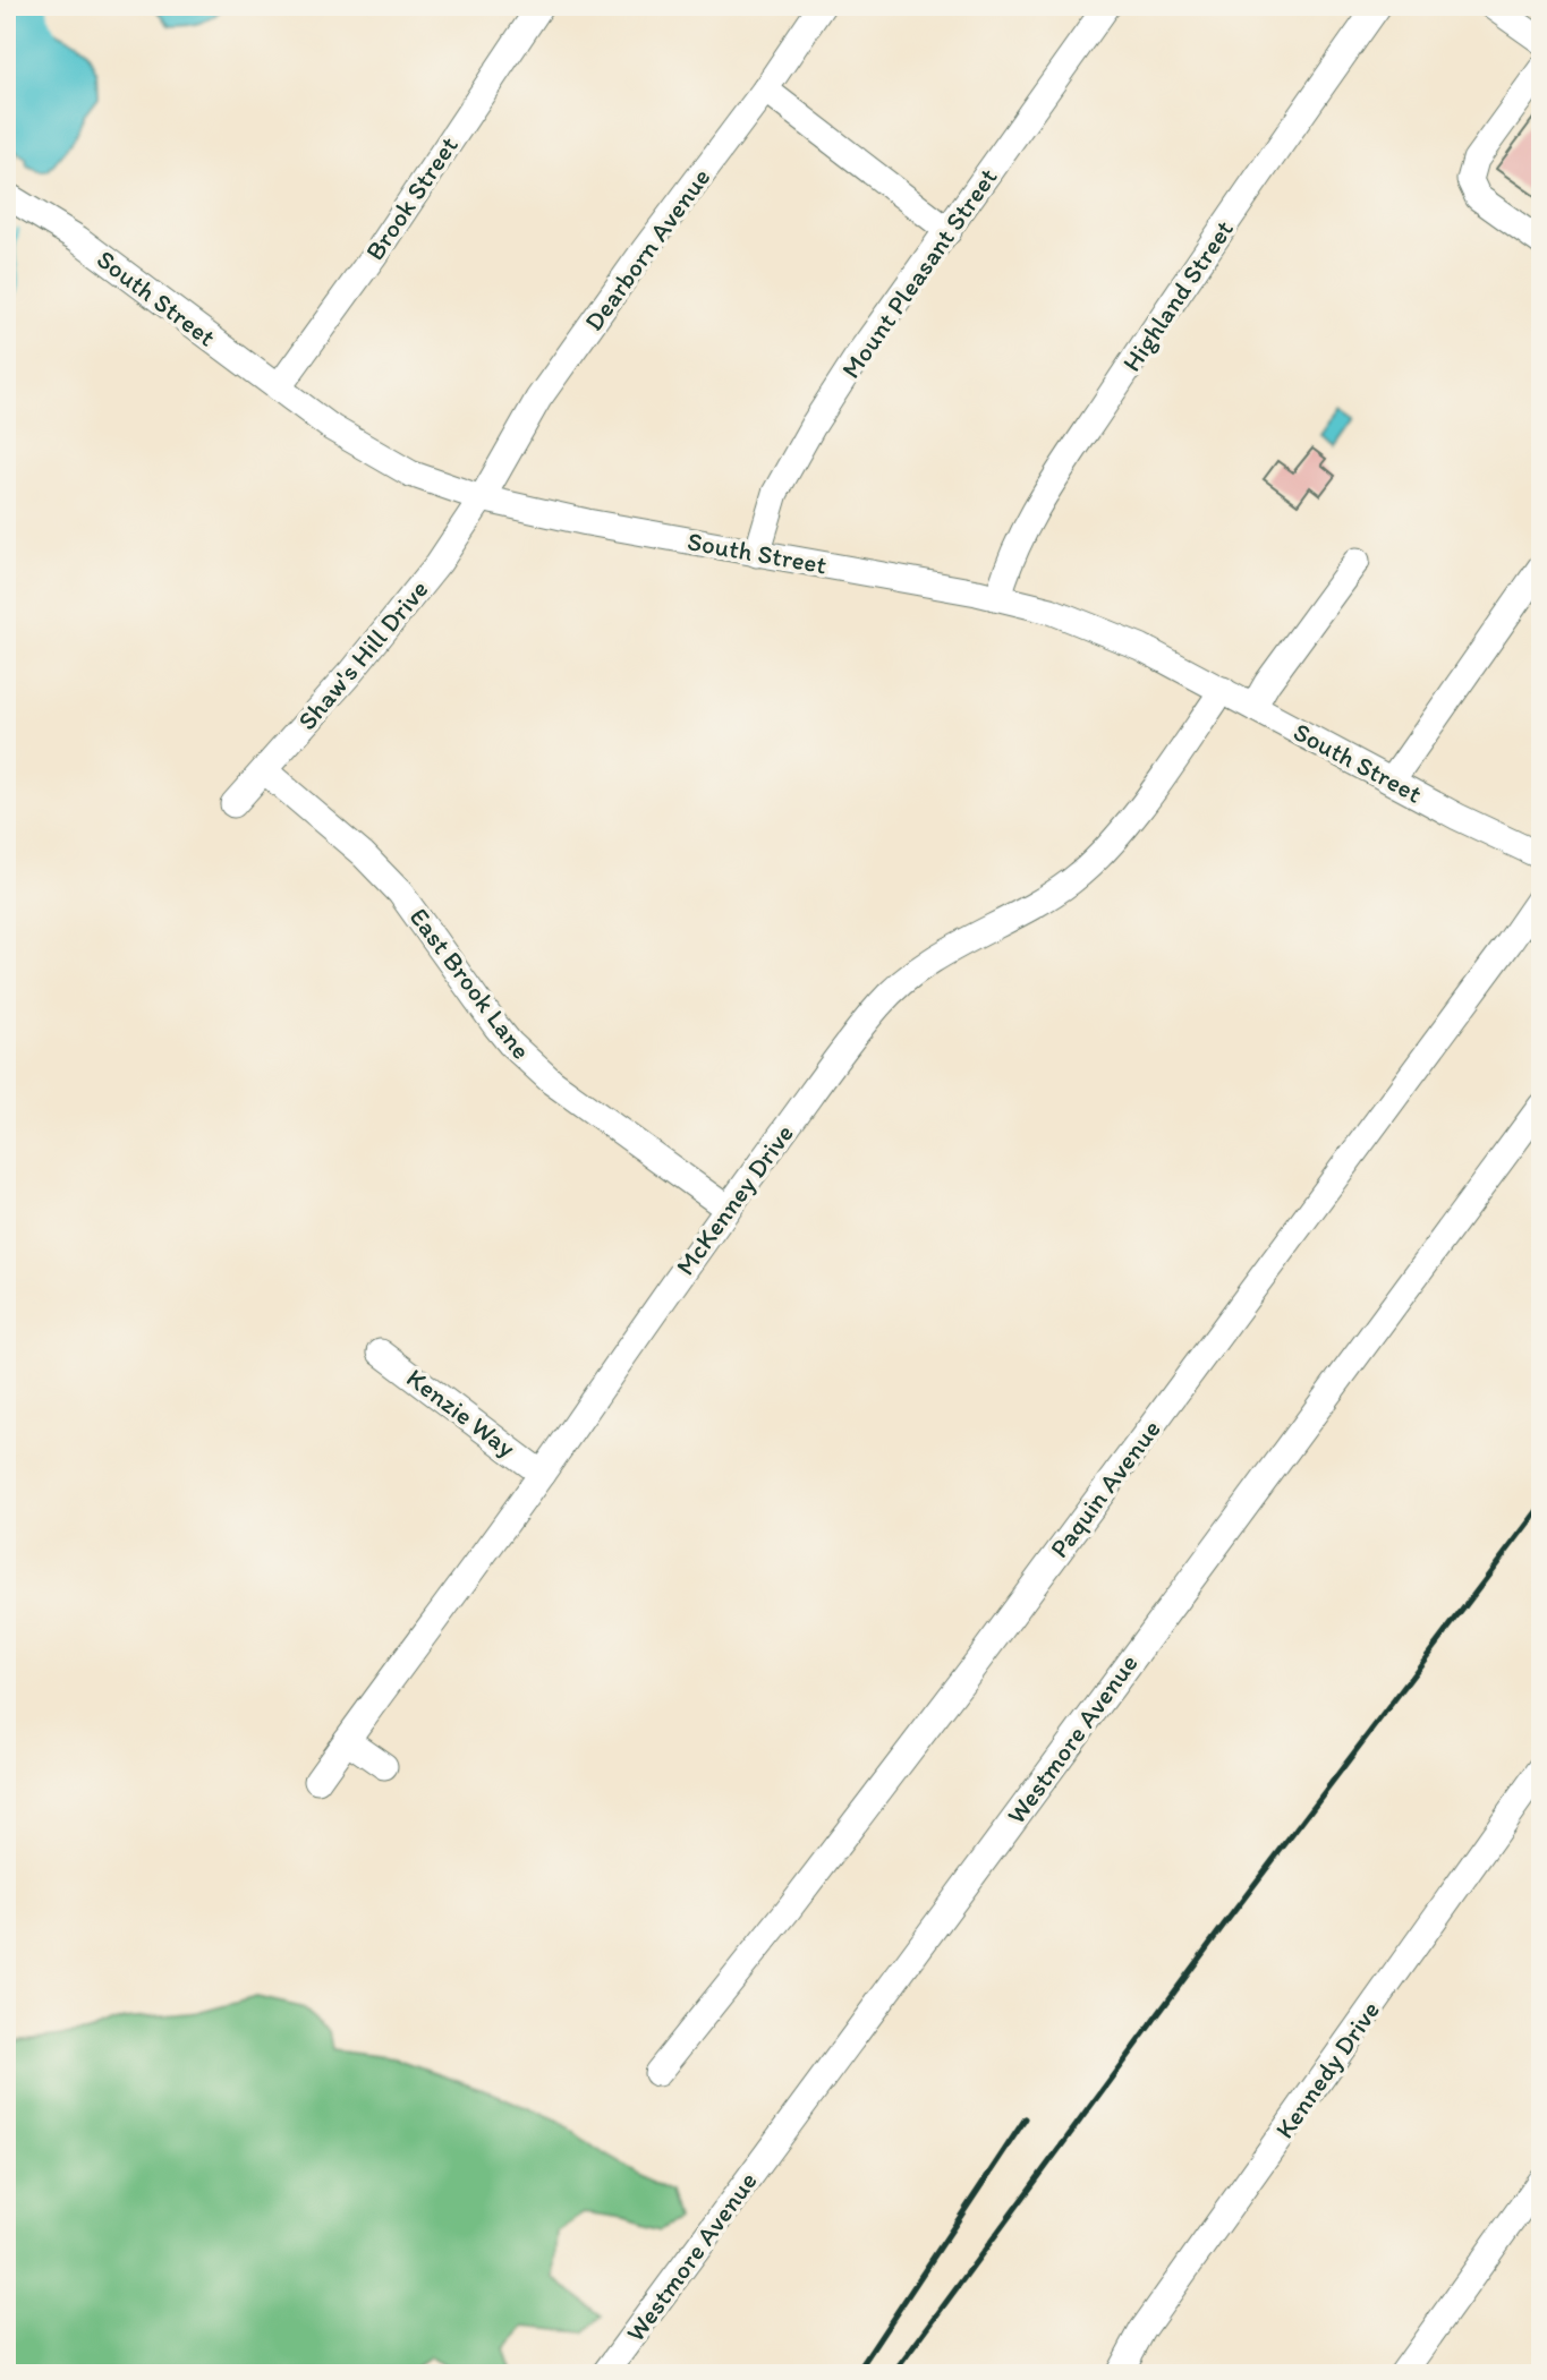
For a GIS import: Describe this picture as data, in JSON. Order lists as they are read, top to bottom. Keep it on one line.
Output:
{"streets":{"street":["Brook Street","Dearborn Avenue","Mount Pleasant Street","Highland Street","South Street","Shaw's Hill Drive","East Brook Lane","McKenney Drive","Kenzie Way","Paquin Avenue","Westmore Avenue","Kennedy Drive"]},"crossings":[["Brook Street","South Street"],["Dearborn Avenue","South Street"],["Dearborn Avenue","Shaw's Hill Drive"],["Mount Pleasant Street","South Street"],["Highland Street","South Street"],["South Street","Shaw's Hill Drive"],["South Street","McKenney Drive"],["Shaw's Hill Drive","East Brook Lane"],["East Brook Lane","McKenney Drive"],["McKenney Drive","Kenzie Way"]]}
